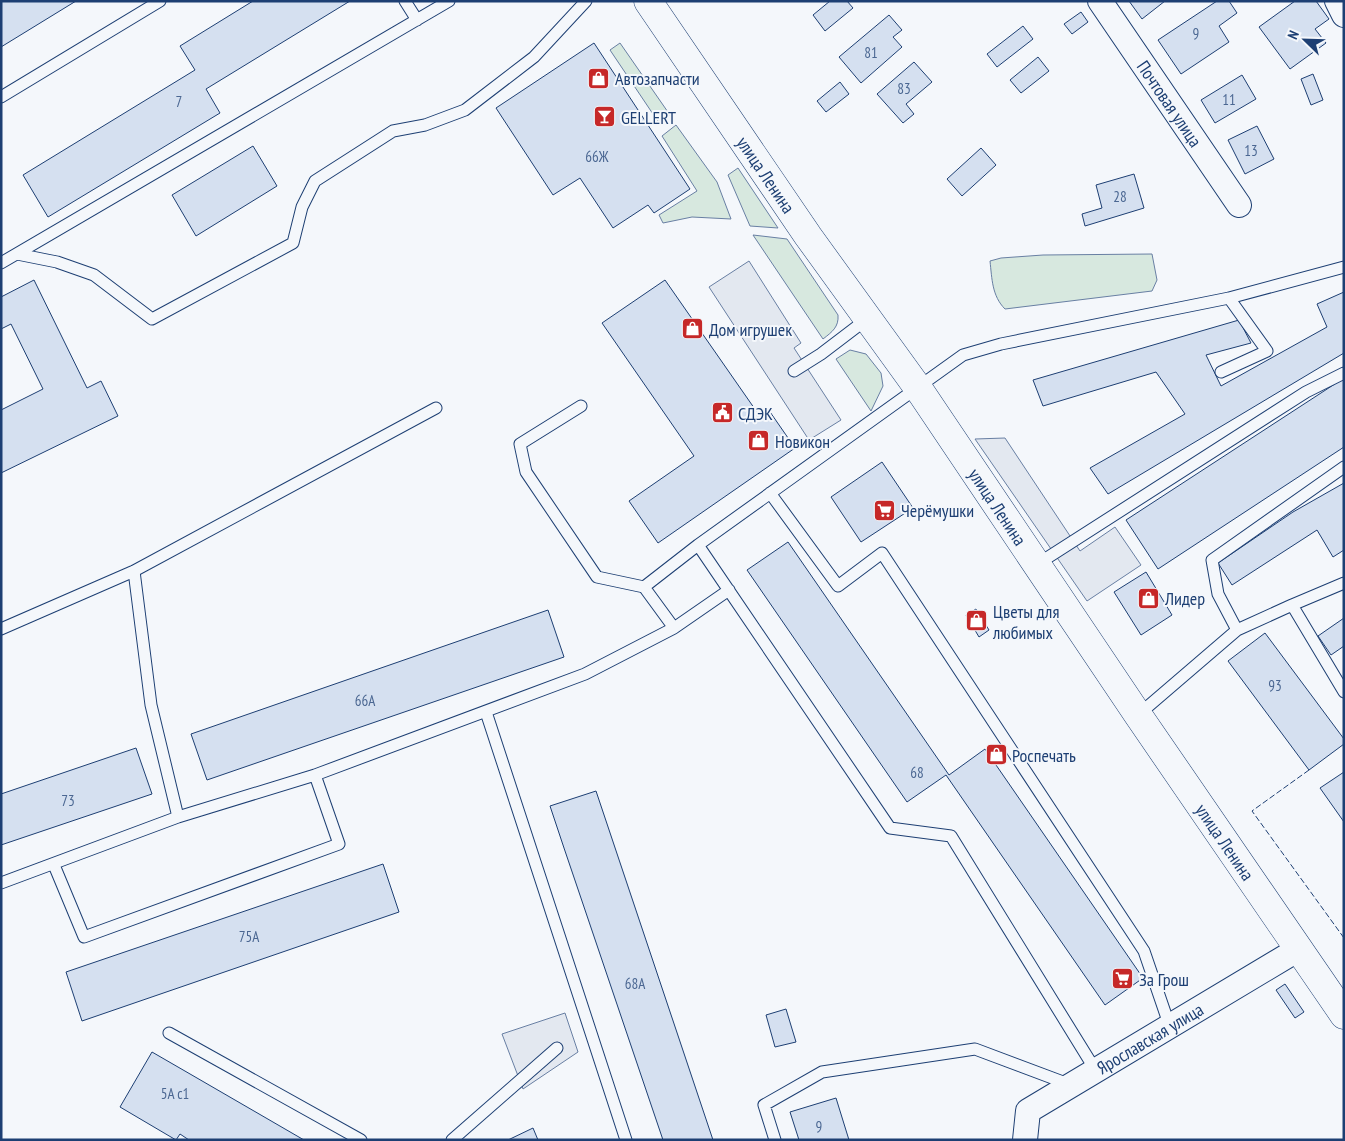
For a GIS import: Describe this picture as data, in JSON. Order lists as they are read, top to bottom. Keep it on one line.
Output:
{"streets":{"street":["Почтовая улица","улица Ленина","Ярославская улица"]},"crossings":[["улица Ленина","Ярославская улица"]],"places":{"shop":["Автозапчасти","Дом игрушек","Новикон","Лидер","Цветы для любимых","Роспечать"],"bar":["GELLERT"],"public building":["СДЭК"],"supermarket":["Черёмушки","За Грош"]},"house_numbers":["9","81","83","11","7","13","66Ж","28","93","66А","68","73","75А","68А","5А с1","9"],"north":"top left"}
